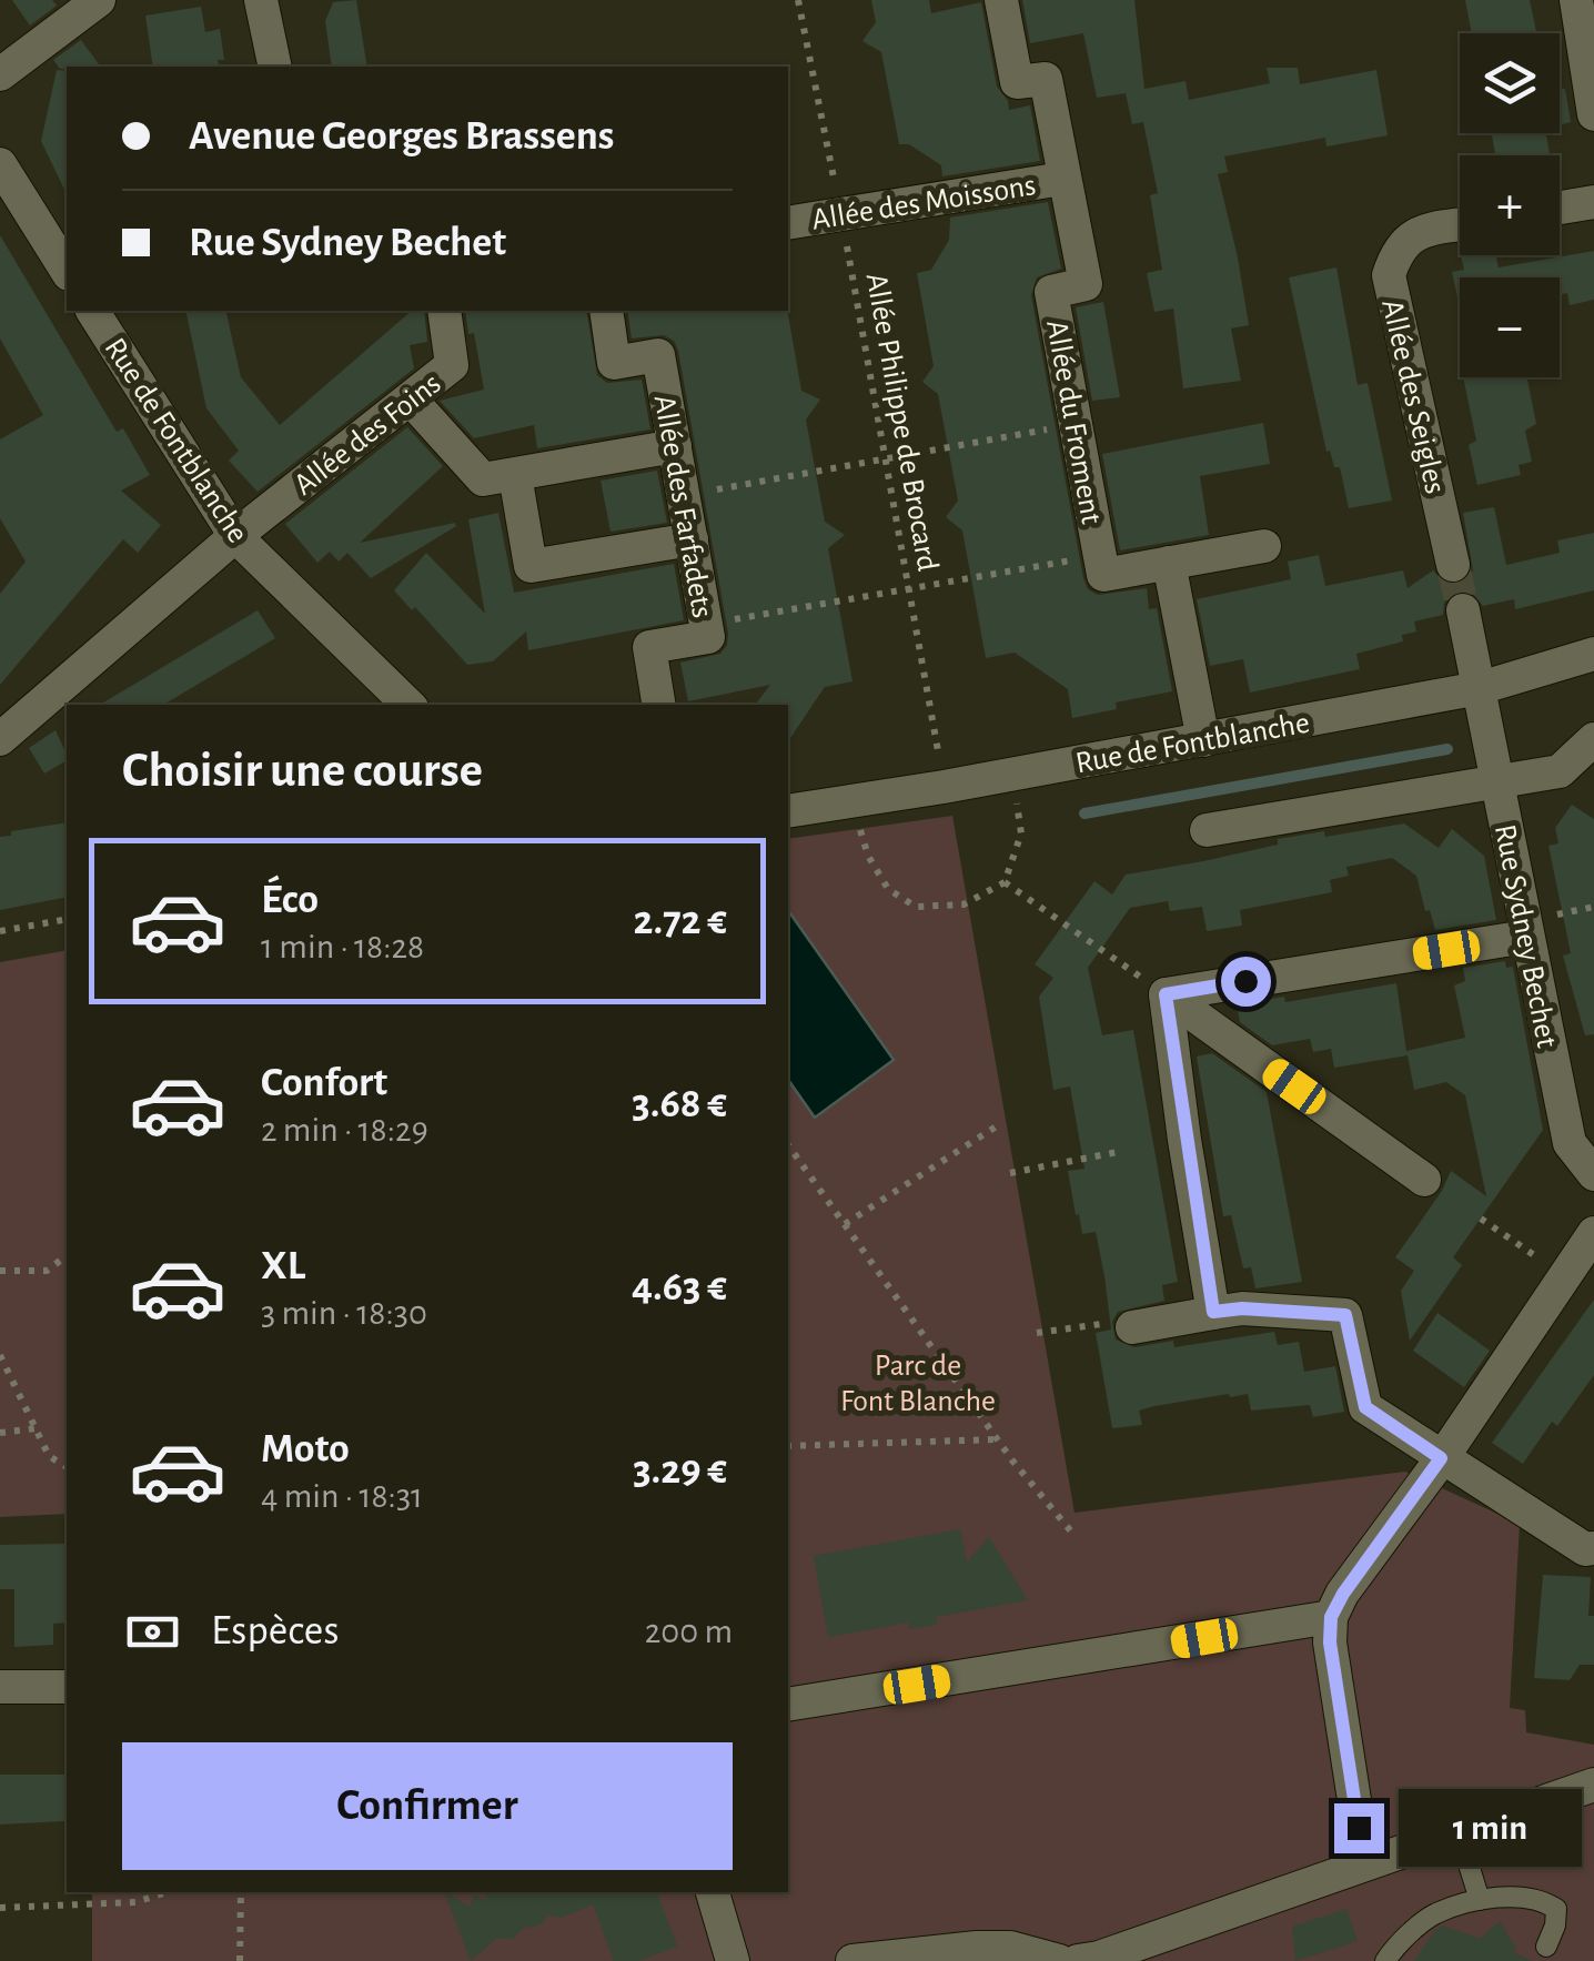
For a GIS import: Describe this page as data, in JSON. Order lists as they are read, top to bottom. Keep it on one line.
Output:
{"streets":{"street":["Allée des Moissons","Allée des Seigles","Allée du Froment","Allée des Foins","Rue de Fontblanche","Allée des Farfadets","Rue Sydney Bechet"],"path":["Allée Philippe de Brocard"]},"crossings":[["Allée des Moissons","Allée Philippe de Brocard"],["Allée des Moissons","Allée du Froment"],["Allée Philippe de Brocard","Rue de Fontblanche"],["Allée des Foins","Rue de Fontblanche"],["Rue de Fontblanche","Rue Sydney Bechet"]],"parks":["Parc de Font Blanche"],"page":{"map_buttons":["+","−"],"banner":["Avenue Georges Brassens","Rue Sydney Bechet"],"heading":"Choisir une course","list":[{"name":"Éco","note":"1 min · 18:28","value":"2.72 €"},{"name":"Confort","note":"2 min · 18:29","value":"3.68 €"},{"name":"XL","note":"3 min · 18:30","value":"4.63 €"},{"name":"Moto","note":"4 min · 18:31","value":"3.29 €"}],"pay":["Espèces","200 m"],"buttons":"Confirmer","bubble":"1 min"}}
